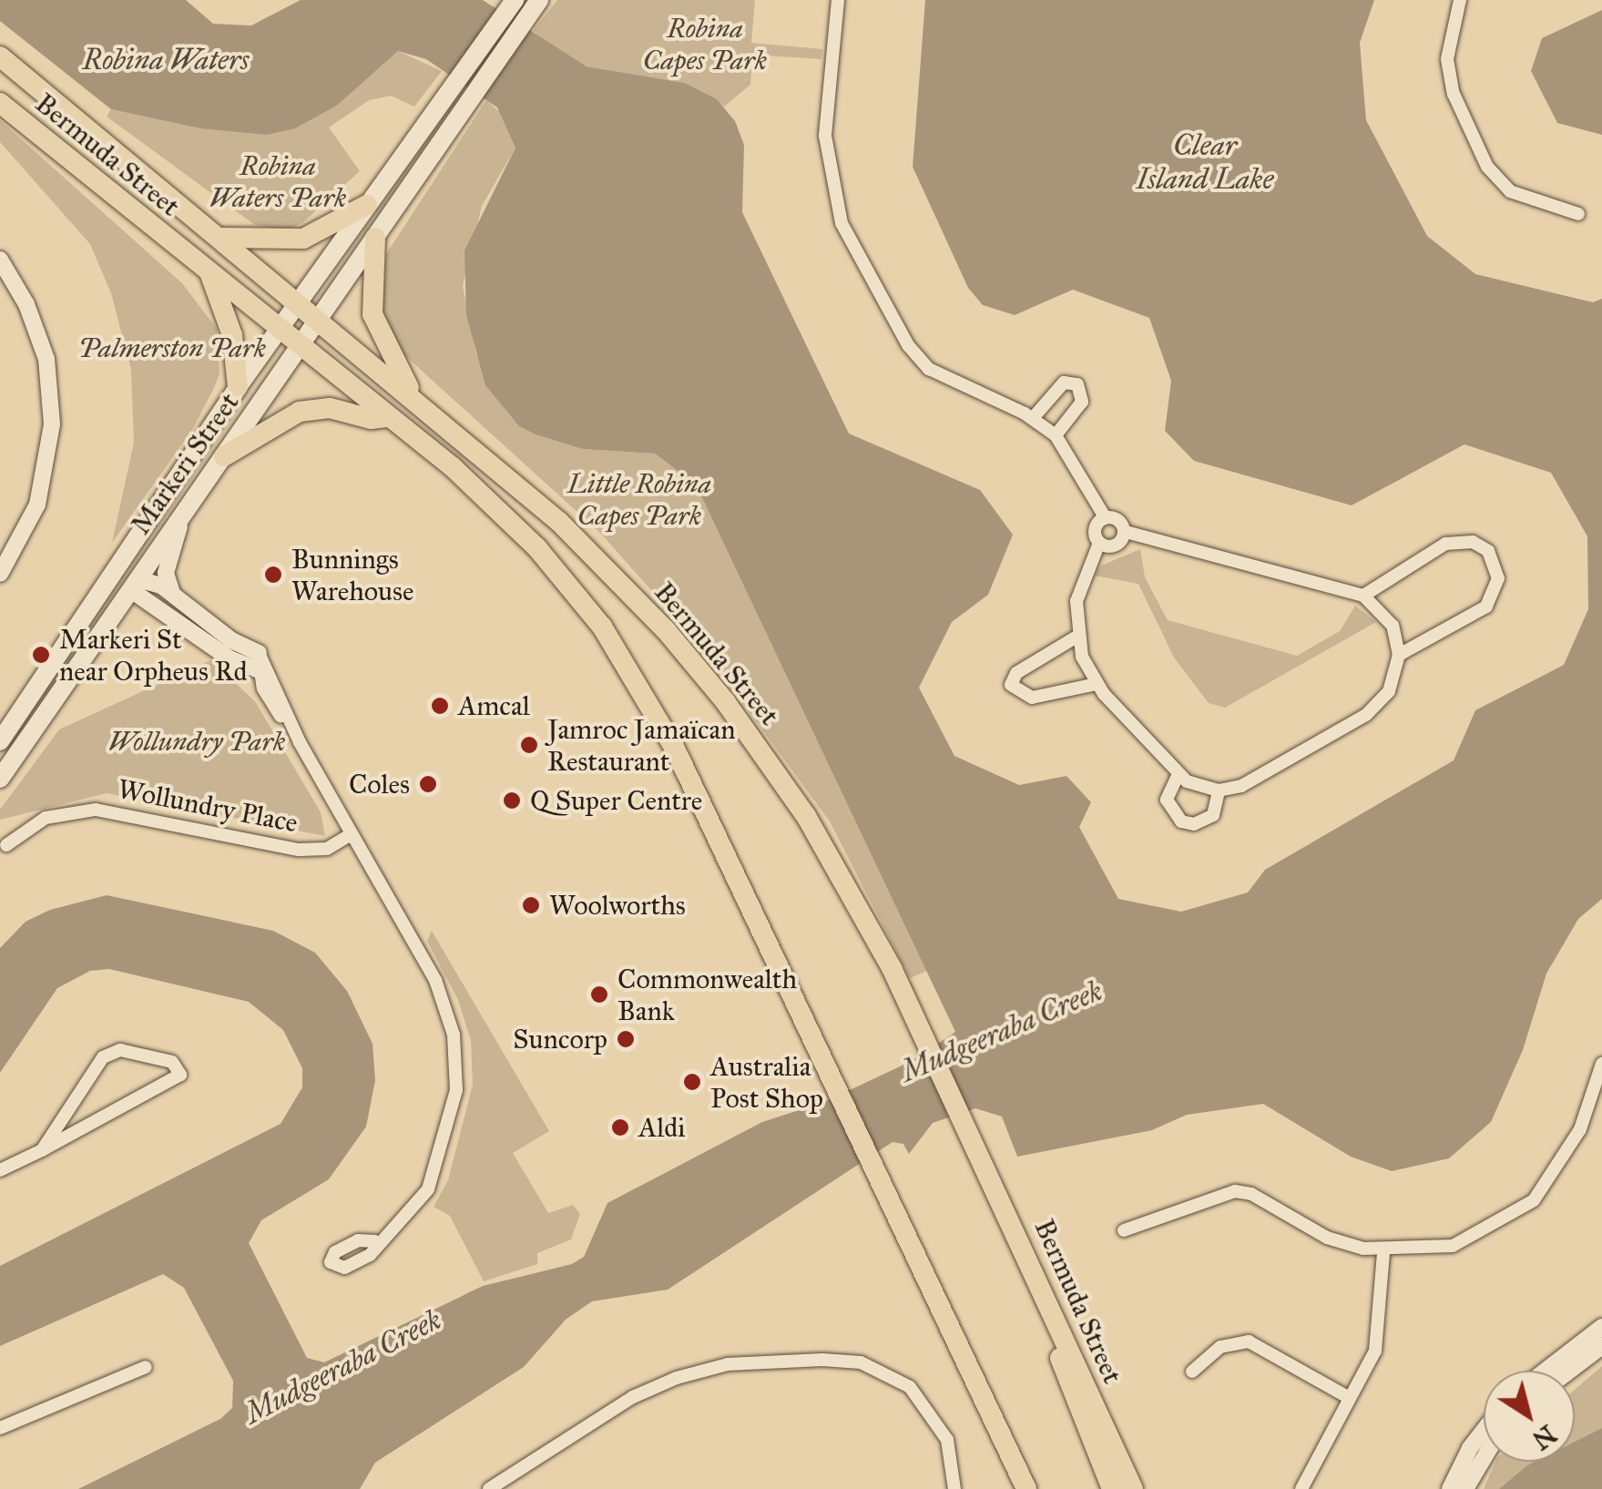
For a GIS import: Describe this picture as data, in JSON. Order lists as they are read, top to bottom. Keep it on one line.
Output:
{"streets":{"main road":["Bermuda Street","Markeri Street"],"street":["Wollundry Place"]},"crossings":[["Bermuda Street","Markeri Street"]],"water":["Robina Waters","Clear Island Lake","Mudgeeraba Creek"],"parks":["Robina Capes Park","Robina Waters Park","Palmerston Park","Little Robina Capes Park","Wollundry Park"],"places":["Bunnings Warehouse","Markeri St near Orpheus Rd","Amcal","Jamroc Jamaïcan Restaurant","Coles","Q Super Centre","Woolworths","Commonwealth Bank","Suncorp","Australia Post Shop","Aldi"],"north":"bottom right"}
